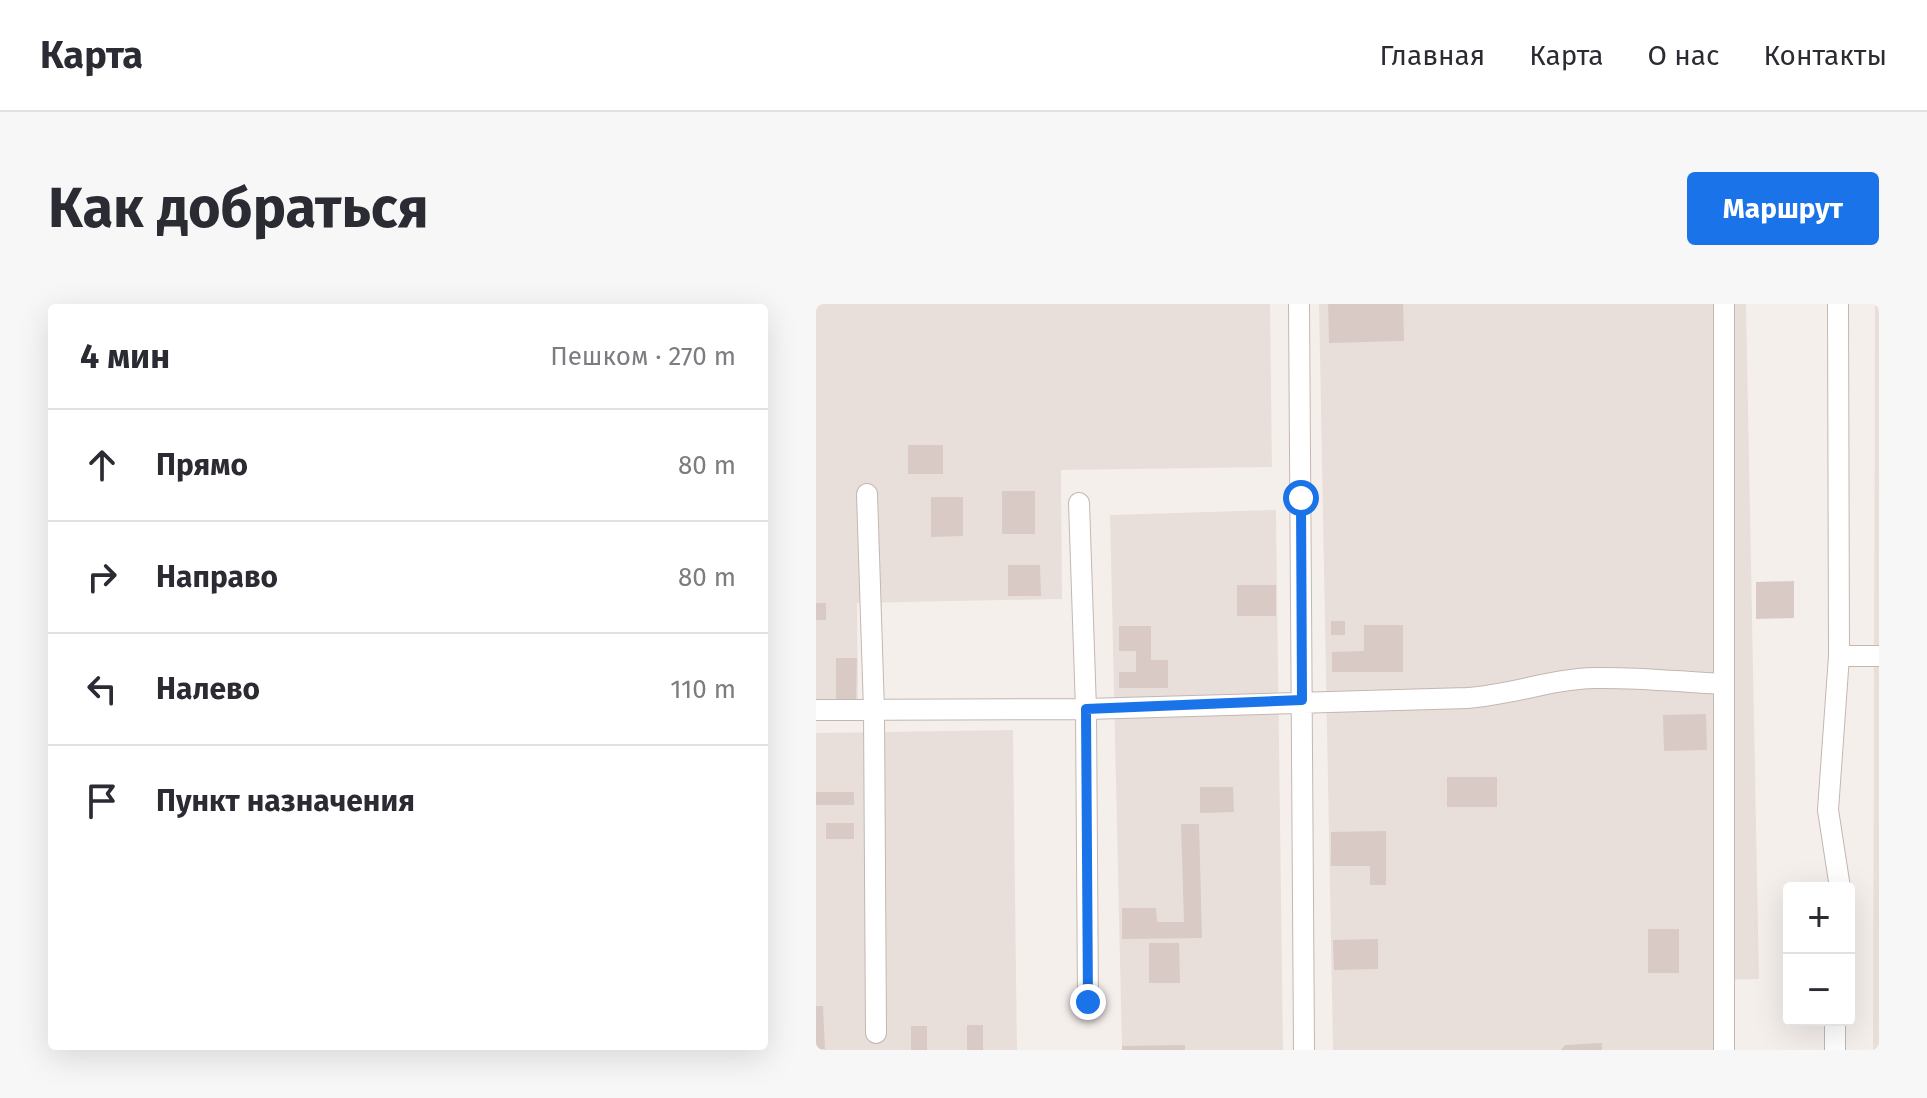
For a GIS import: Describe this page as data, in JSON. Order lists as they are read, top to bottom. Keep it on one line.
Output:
{"page":{"header":"Карта","nav":["Главная","Карта","О нас","Контакты"],"buttons":"Маршрут","title":"Как добраться","heading":["4 мин","Пешком · 270 m"],"list":[["Прямо","80 m"],["Направо","80 m"],["Налево","110 m"],"Пункт назначения"],"map_buttons":["+","−"]}}
